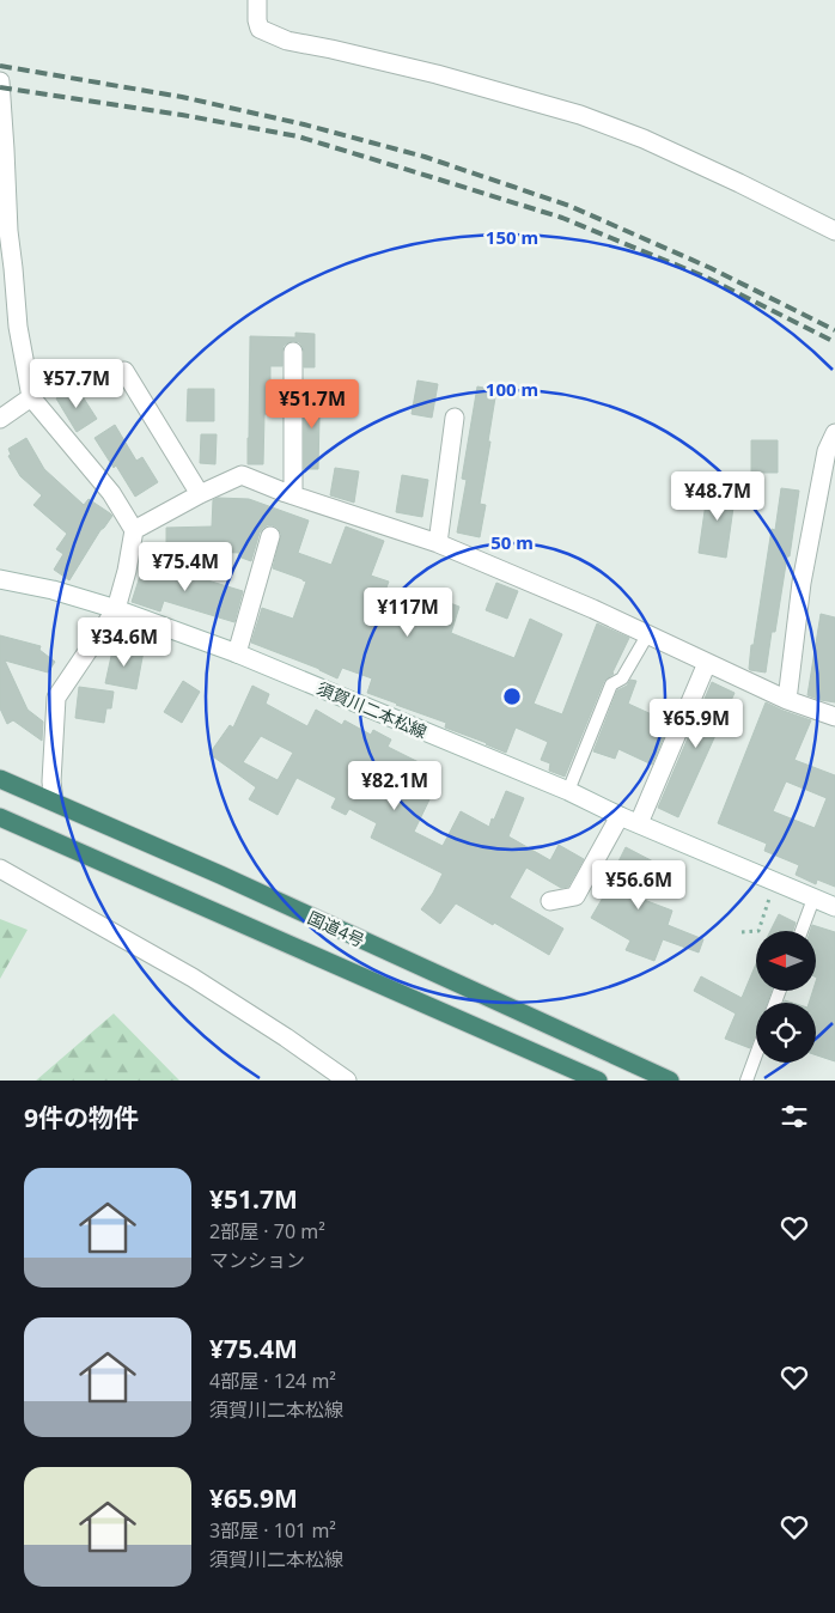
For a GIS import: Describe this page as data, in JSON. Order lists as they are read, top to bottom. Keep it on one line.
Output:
{"streets":{"highway":["国道4号"],"street":["須賀川二本松線"]},"north":"left","page":{"price":["¥57.7M","¥51.7M","¥48.7M","¥75.4M","¥117M","¥34.6M","¥65.9M","¥82.1M","¥56.6M"],"heading":"9件の物件","list":[{"name":"¥51.7M","note":"2部屋 · 70 m² · マンション"},{"name":"¥75.4M","note":"4部屋 · 124 m² · 須賀川二本松線"},{"name":"¥65.9M","note":"3部屋 · 101 m² · 須賀川二本松線"}]},"rings":["150 m","100 m","50 m"]}
